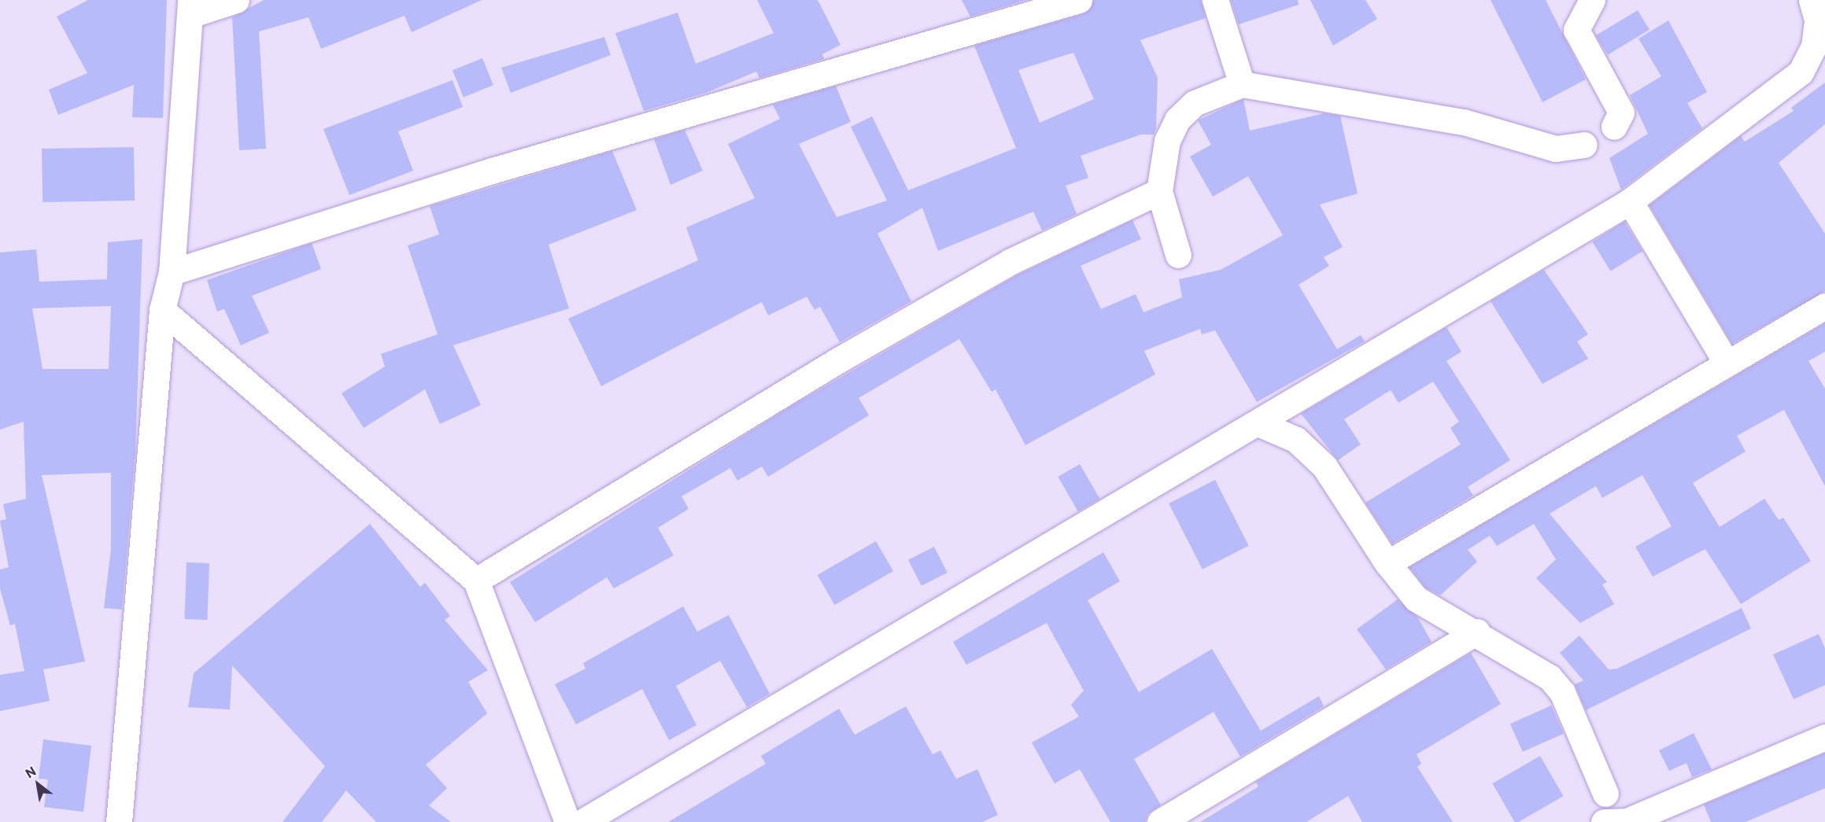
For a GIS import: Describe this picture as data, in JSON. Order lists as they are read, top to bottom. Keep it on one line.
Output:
{"north":"top left"}
